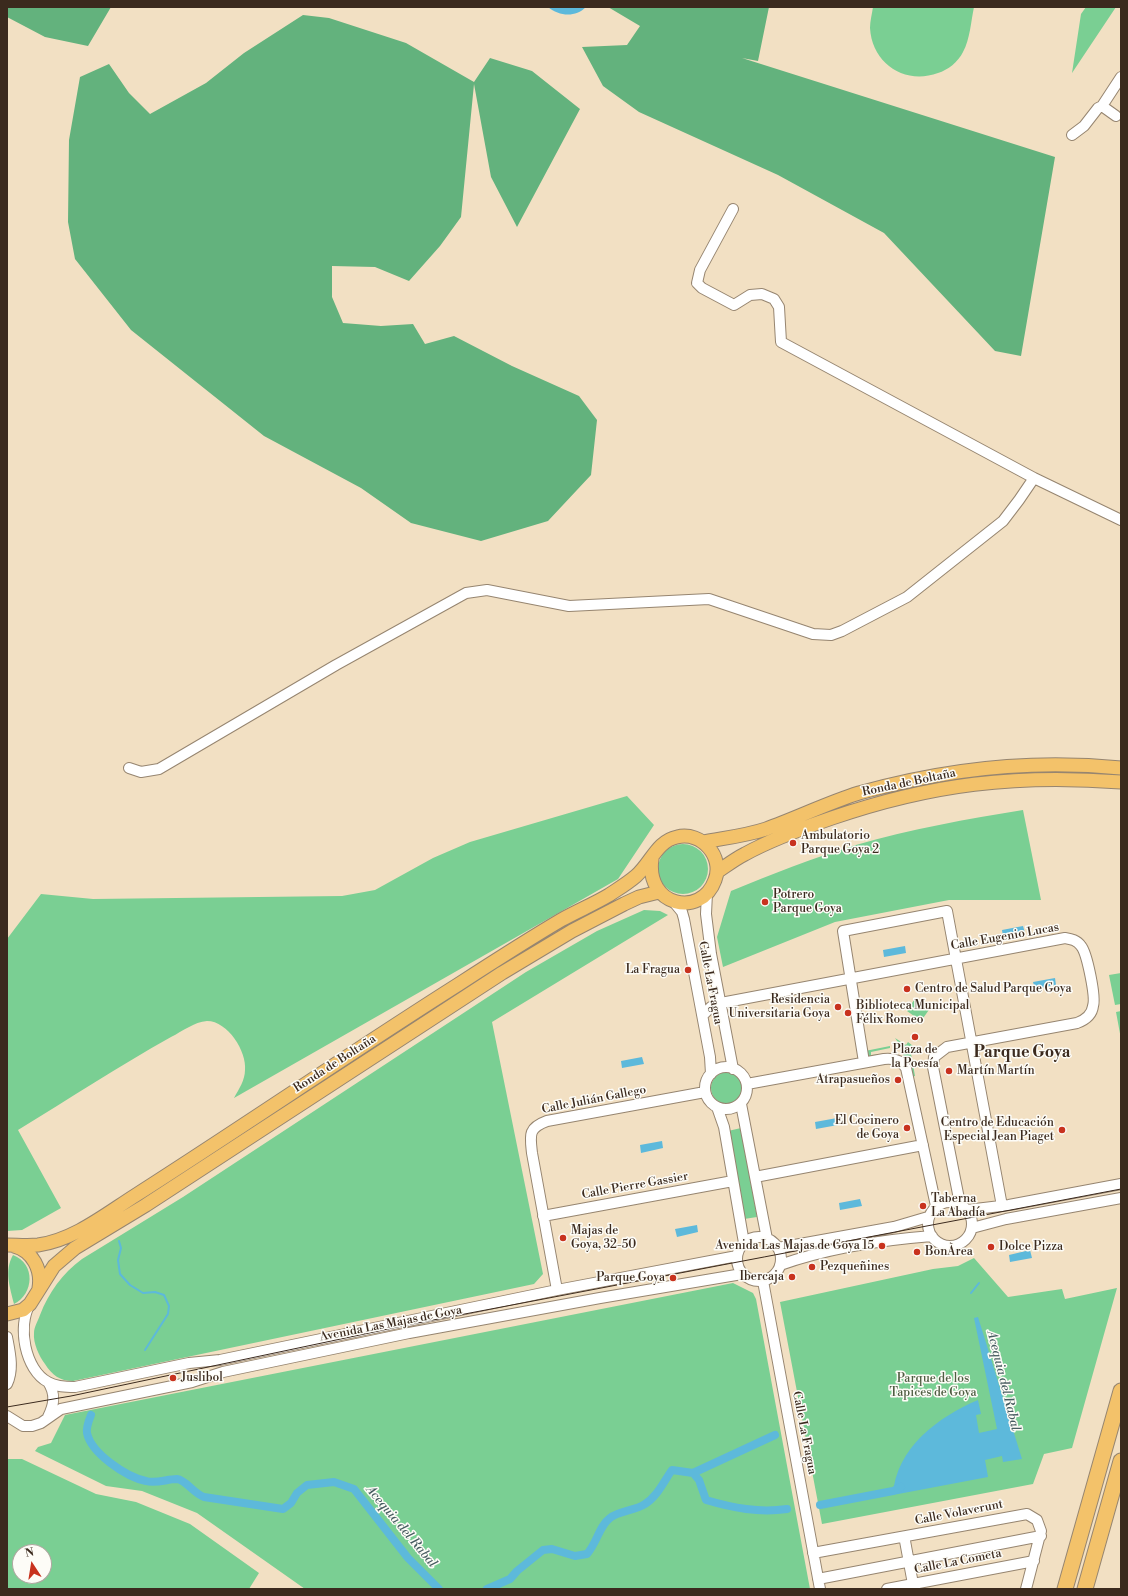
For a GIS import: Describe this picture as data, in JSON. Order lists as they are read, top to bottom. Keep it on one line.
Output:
{"streets":{"main road":["Ronda de Boltaña"],"street":["Calle Eugenio Lucas","Calle La Fragua","Calle Julián Gallego","Calle Pierre Gassier","Avenida Las Majas de Goya","Calle Volaverunt","Calle La Cometa"]},"crossings":[["Ronda de Boltaña","Calle La Fragua"],["Calle Eugenio Lucas","Calle La Fragua"],["Calle La Fragua","Calle Julián Gallego"],["Calle La Fragua","Avenida Las Majas de Goya"],["Calle La Fragua","Calle Volaverunt"],["Calle Julián Gallego","Calle Pierre Gassier"],["Calle Julián Gallego","Avenida Las Majas de Goya"]],"districts":["Parque Goya"],"water":["Acequia del Rabal"],"parks":["Parque de los Tapices de Goya"],"places":["Ambulatorio Parque Goya 2","Potrero Parque Goya","La Fragua","Centro de Salud Parque Goya","Residencia Universitaria Goya","Biblioteca Municipal Félix Romeo","Plaza de la Poesía","Martín Martín","Atrapasueños","El Cocinero de Goya","Centro de Educación Especial Jean Piaget","Taberna La Abadía","Majas de Goya, 32-50","Avenida Las Majas de Goya 15","Dolce Pizza","BonÀrea","Pezqueñines","Ibercaja","Parque Goya","Juslibol"],"north":"top"}
